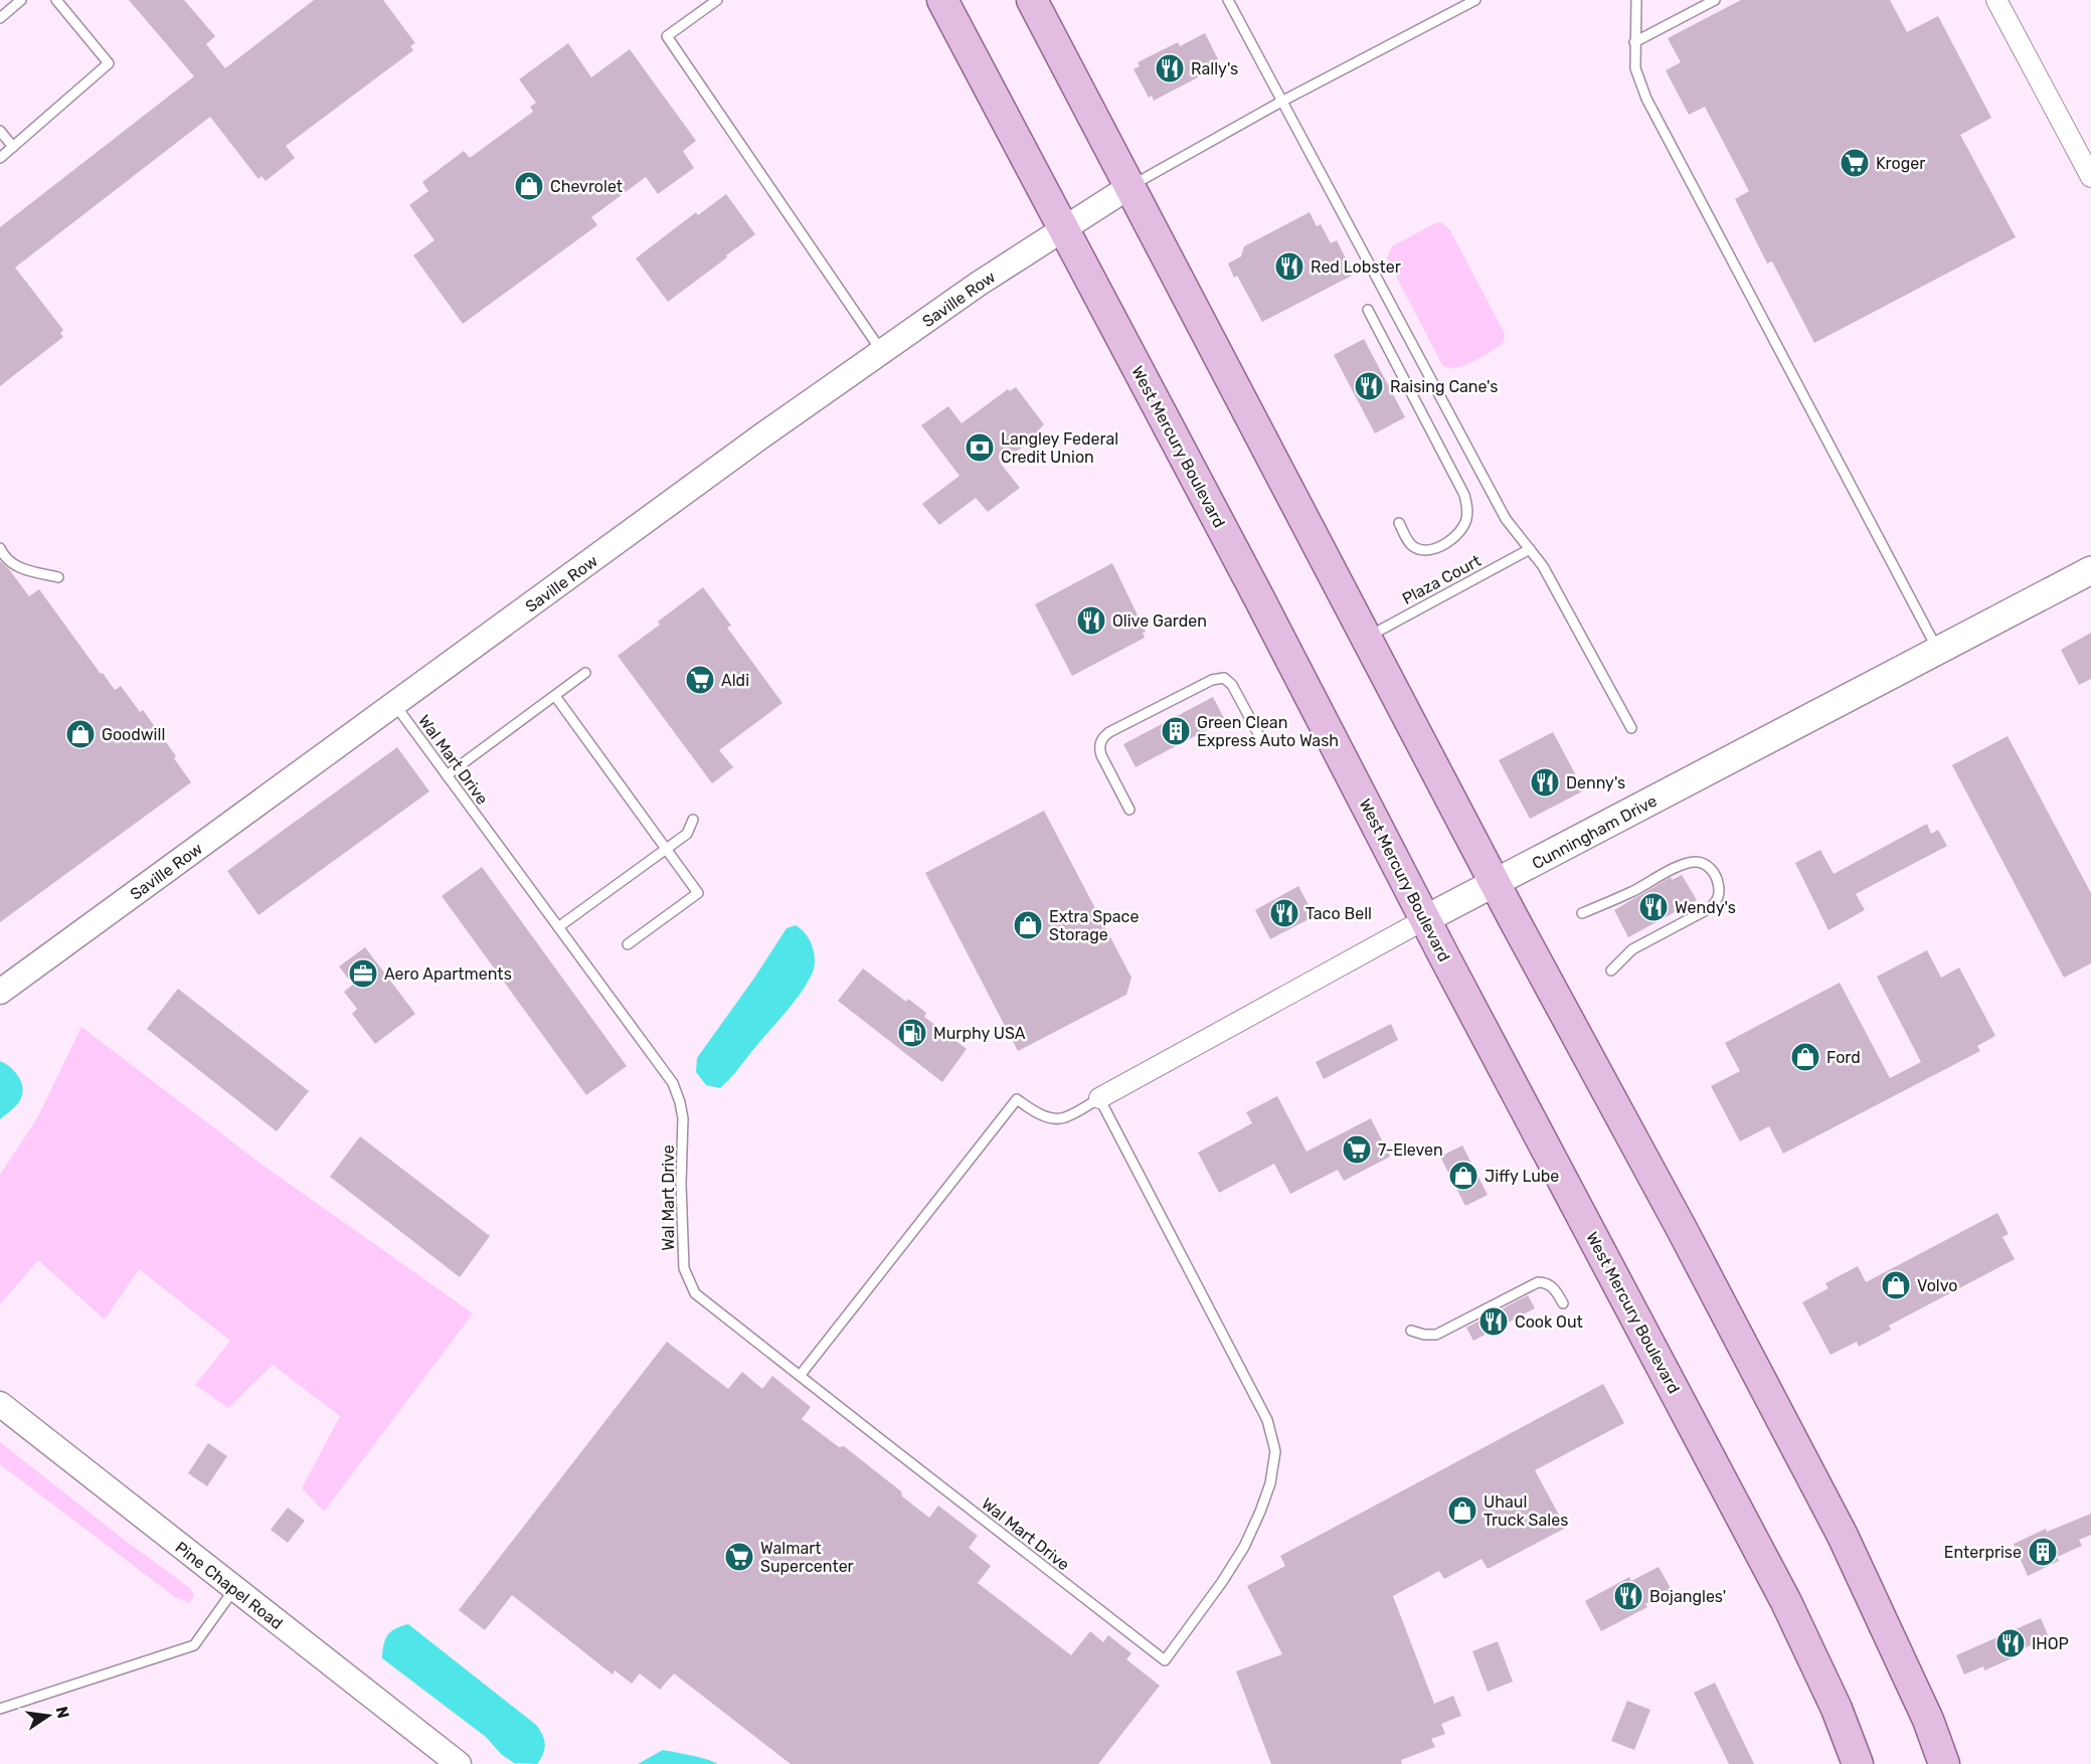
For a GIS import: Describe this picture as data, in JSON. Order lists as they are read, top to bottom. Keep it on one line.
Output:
{"streets":{"main road":["West Mercury Boulevard","Cunningham Drive"],"street":["Saville Row","Pine Chapel Road"],"lane":["Plaza Court","Wal Mart Drive"]},"crossings":[["Saville Row","West Mercury Boulevard"],["Saville Row","Wal Mart Drive"],["West Mercury Boulevard","Cunningham Drive"],["Wal Mart Drive","Cunningham Drive"]],"places":{"restaurant":["Rally's","Red Lobster","Raising Cane's","Olive Garden","Denny's","Wendy's","Taco Bell","Cook Out","Bojangles'","IHOP"],"supermarket":["Kroger","Aldi","7-Eleven","Walmart Supercenter"],"shop":["Chevrolet","Goodwill","Extra Space Storage","Ford","Jiffy Lube","Volvo","Uhaul Truck Sales"],"bank":["Langley Federal Credit Union"],"building":["Green Clean Express Auto Wash","Enterprise"],"office":["Aero Apartments"],"fuel station":["Murphy USA"]},"north":"right"}
